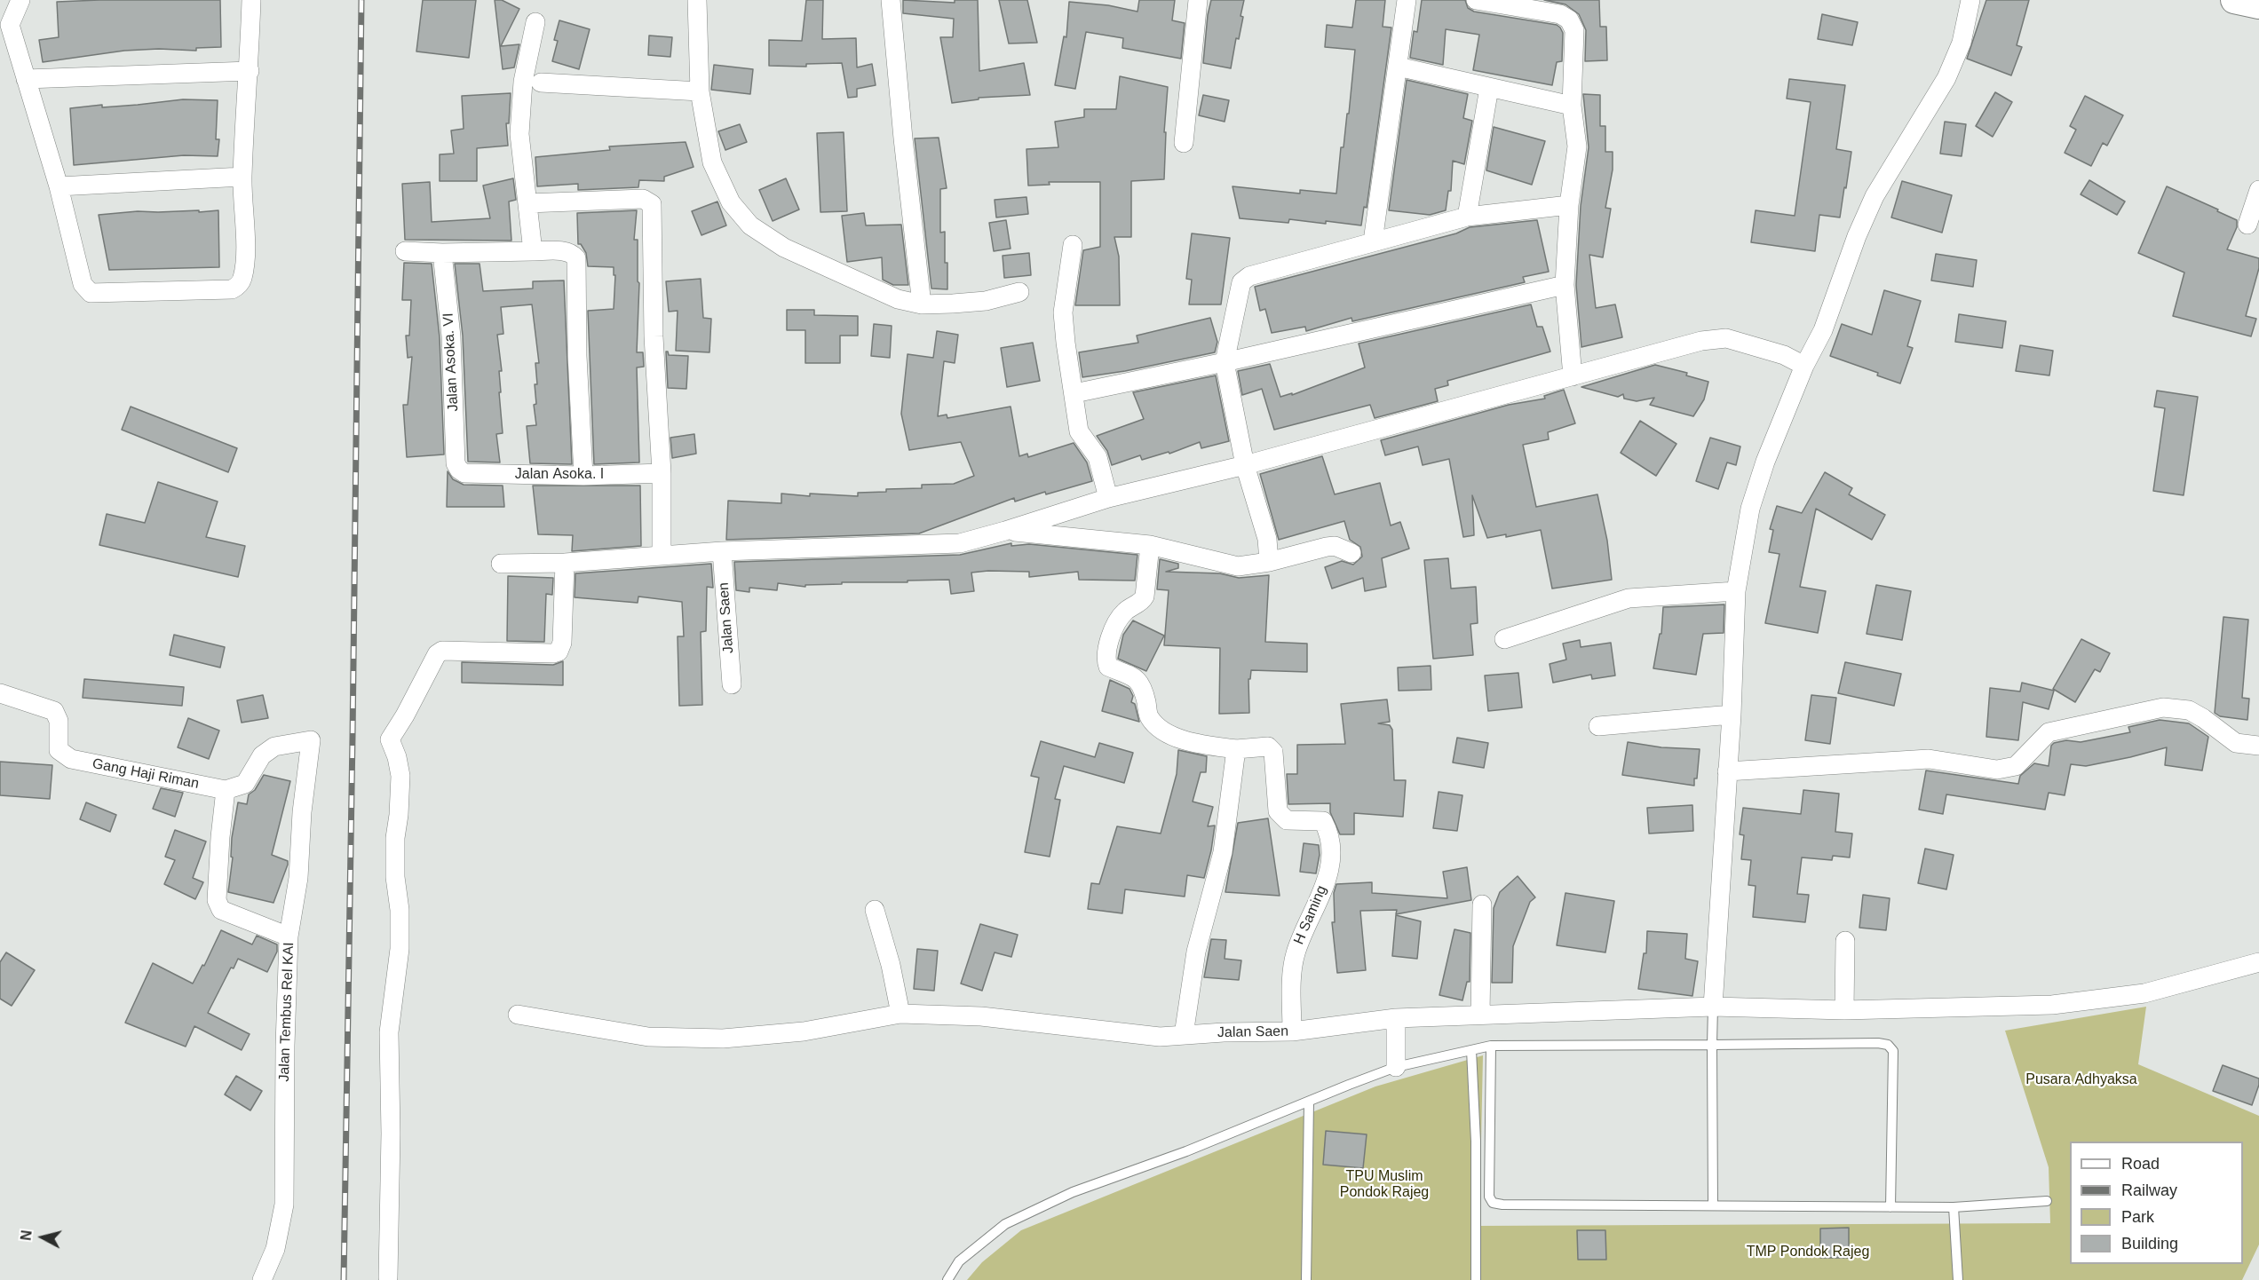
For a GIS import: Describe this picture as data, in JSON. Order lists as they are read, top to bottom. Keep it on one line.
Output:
{"streets":{"street":["Jalan Asoka. VI","Jalan Asoka. I","Jalan Saen","Gang Haji Riman","H Saming","Jalan Tembus Rel KAI"]},"crossings":[["Jalan Asoka. VI","Jalan Asoka. I"],["Jalan Saen","H Saming"],["Gang Haji Riman","Jalan Tembus Rel KAI"]],"parks":["Pusara Adhyaksa","TPU Muslim Pondok Rajeg","TMP Pondok Rajeg"],"legend":["Road","Railway","Park","Building"],"north":"left"}
